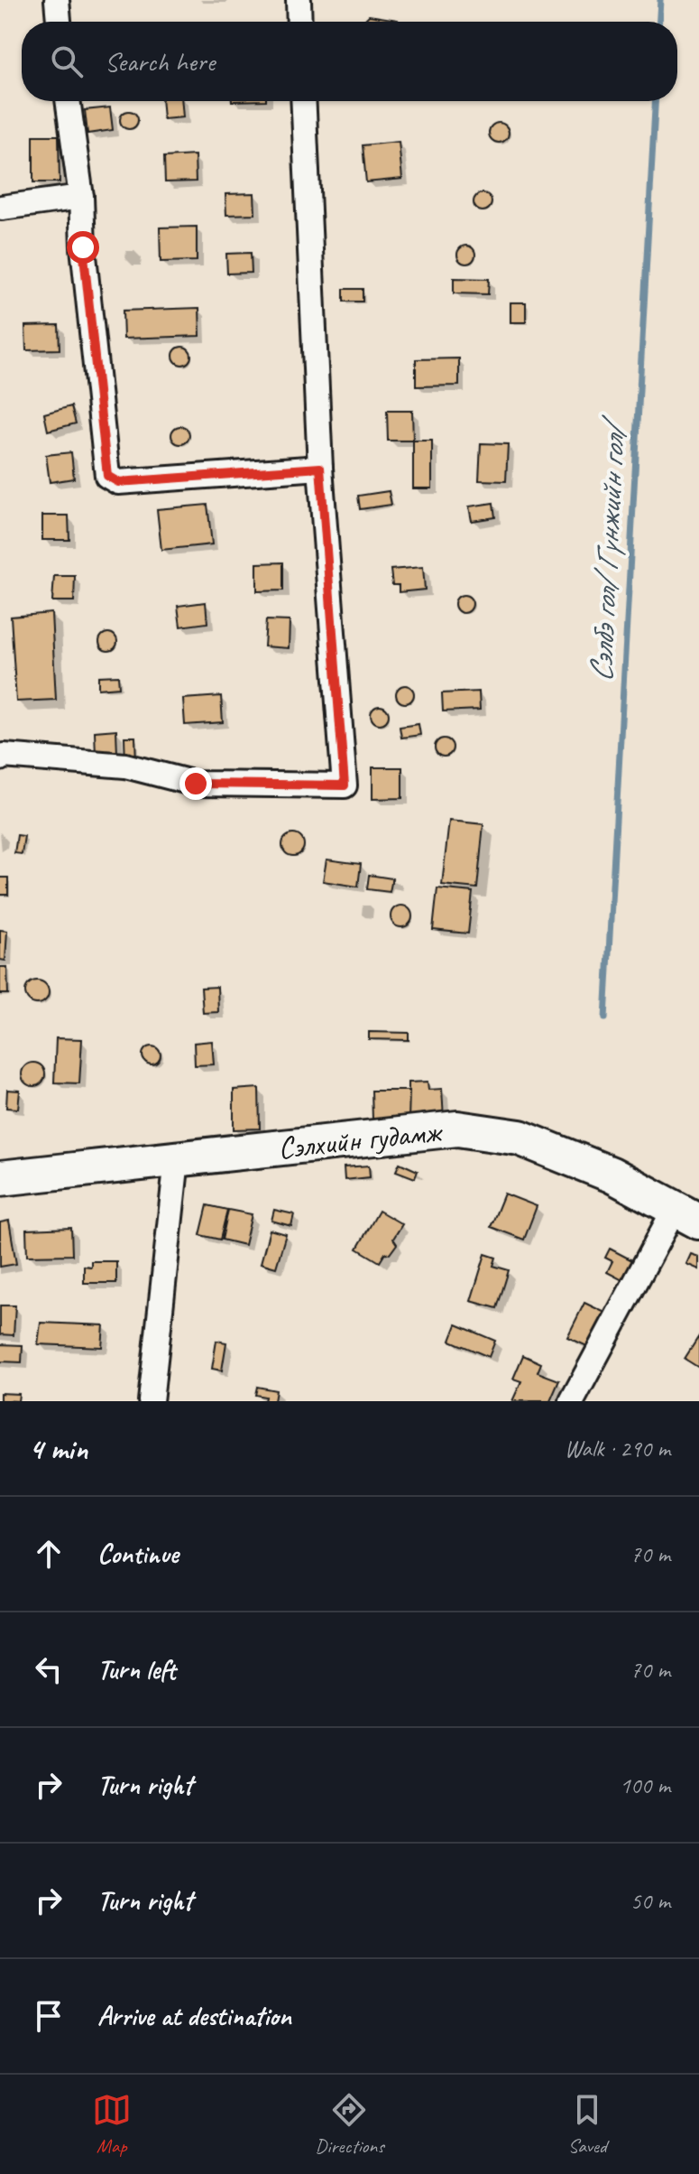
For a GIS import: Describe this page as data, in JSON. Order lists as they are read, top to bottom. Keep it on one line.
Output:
{"streets":{"main road":["Сэлхийн гудамж"]},"water":["Сэлбэ гол/ Гүнжийн гол/"],"page":{"search":"Search here","heading":["4 min","Walk · 290 m"],"list":[["Continue","70 m"],["Turn left","70 m"],["Turn right","100 m"],["Turn right","50 m"],"Arrive at destination"],"nav":["Map","Directions","Saved"]}}
